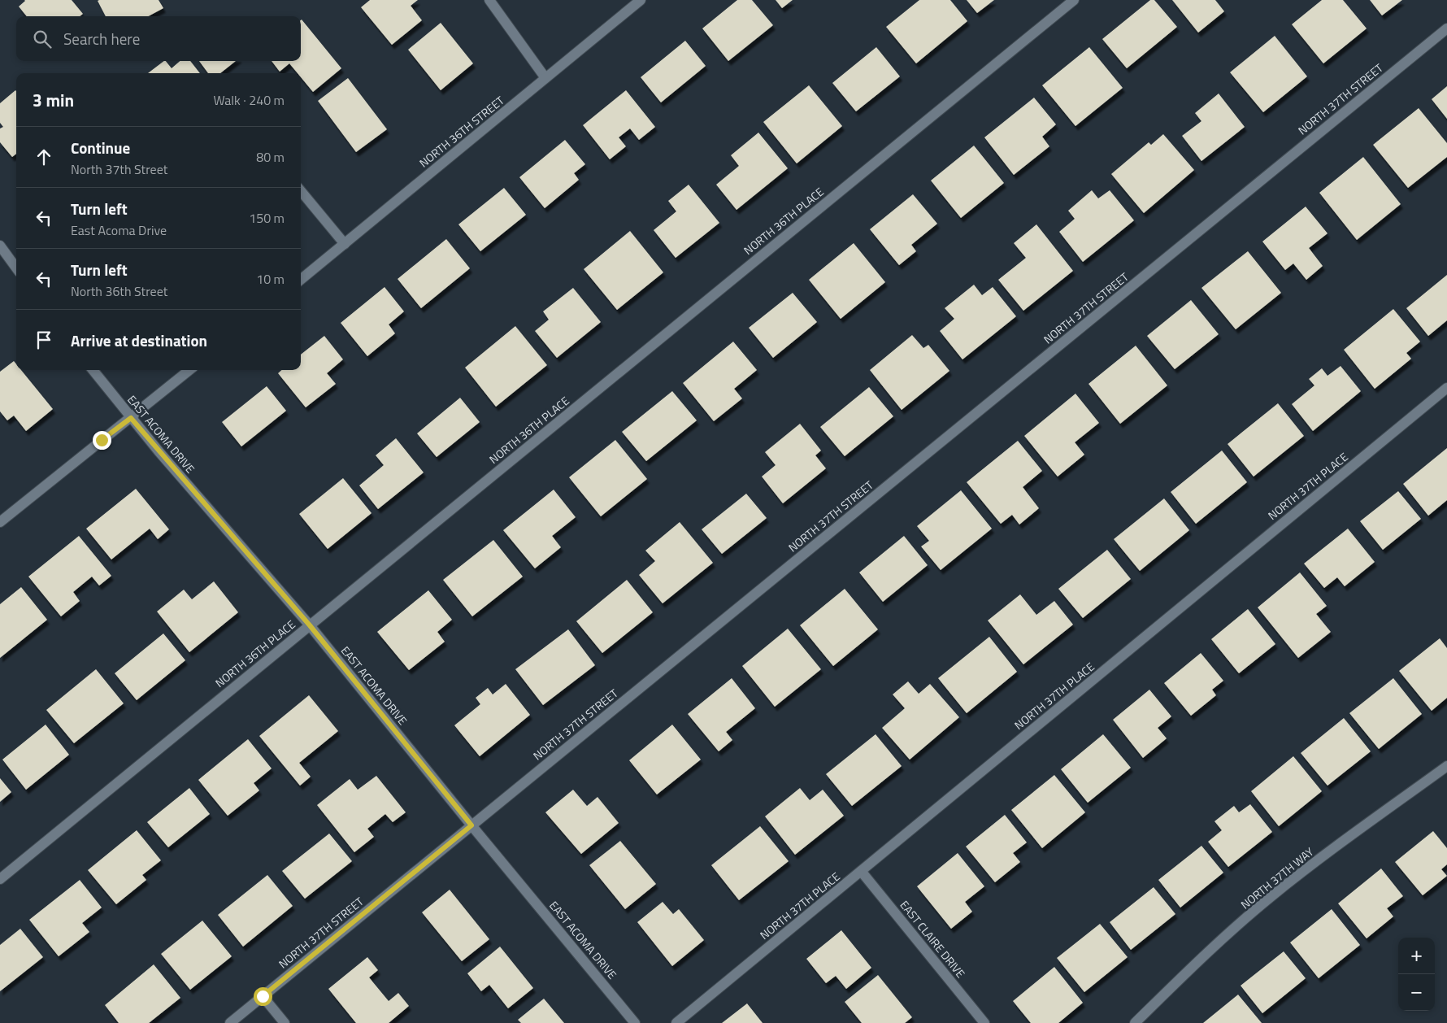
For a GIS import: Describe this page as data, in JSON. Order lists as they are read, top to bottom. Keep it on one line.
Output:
{"streets":{"street":["NORTH 37TH STREET","NORTH 36TH STREET","NORTH 36TH PLACE","EAST ACOMA DRIVE","NORTH 37TH PLACE","NORTH 37TH WAY","EAST CLAIRE DRIVE"]},"crossings":[["NORTH 37TH STREET","EAST ACOMA DRIVE"],["NORTH 36TH PLACE","EAST ACOMA DRIVE"],["NORTH 37TH PLACE","EAST CLAIRE DRIVE"]],"page":{"search":"Search here","heading":["3 min","Walk · 240 m"],"list":[["Continue","North 37th Street","80 m"],["Turn left","East Acoma Drive","150 m"],["Turn left","North 36th Street","10 m"],"Arrive at destination"],"map_buttons":["+","−"]}}
